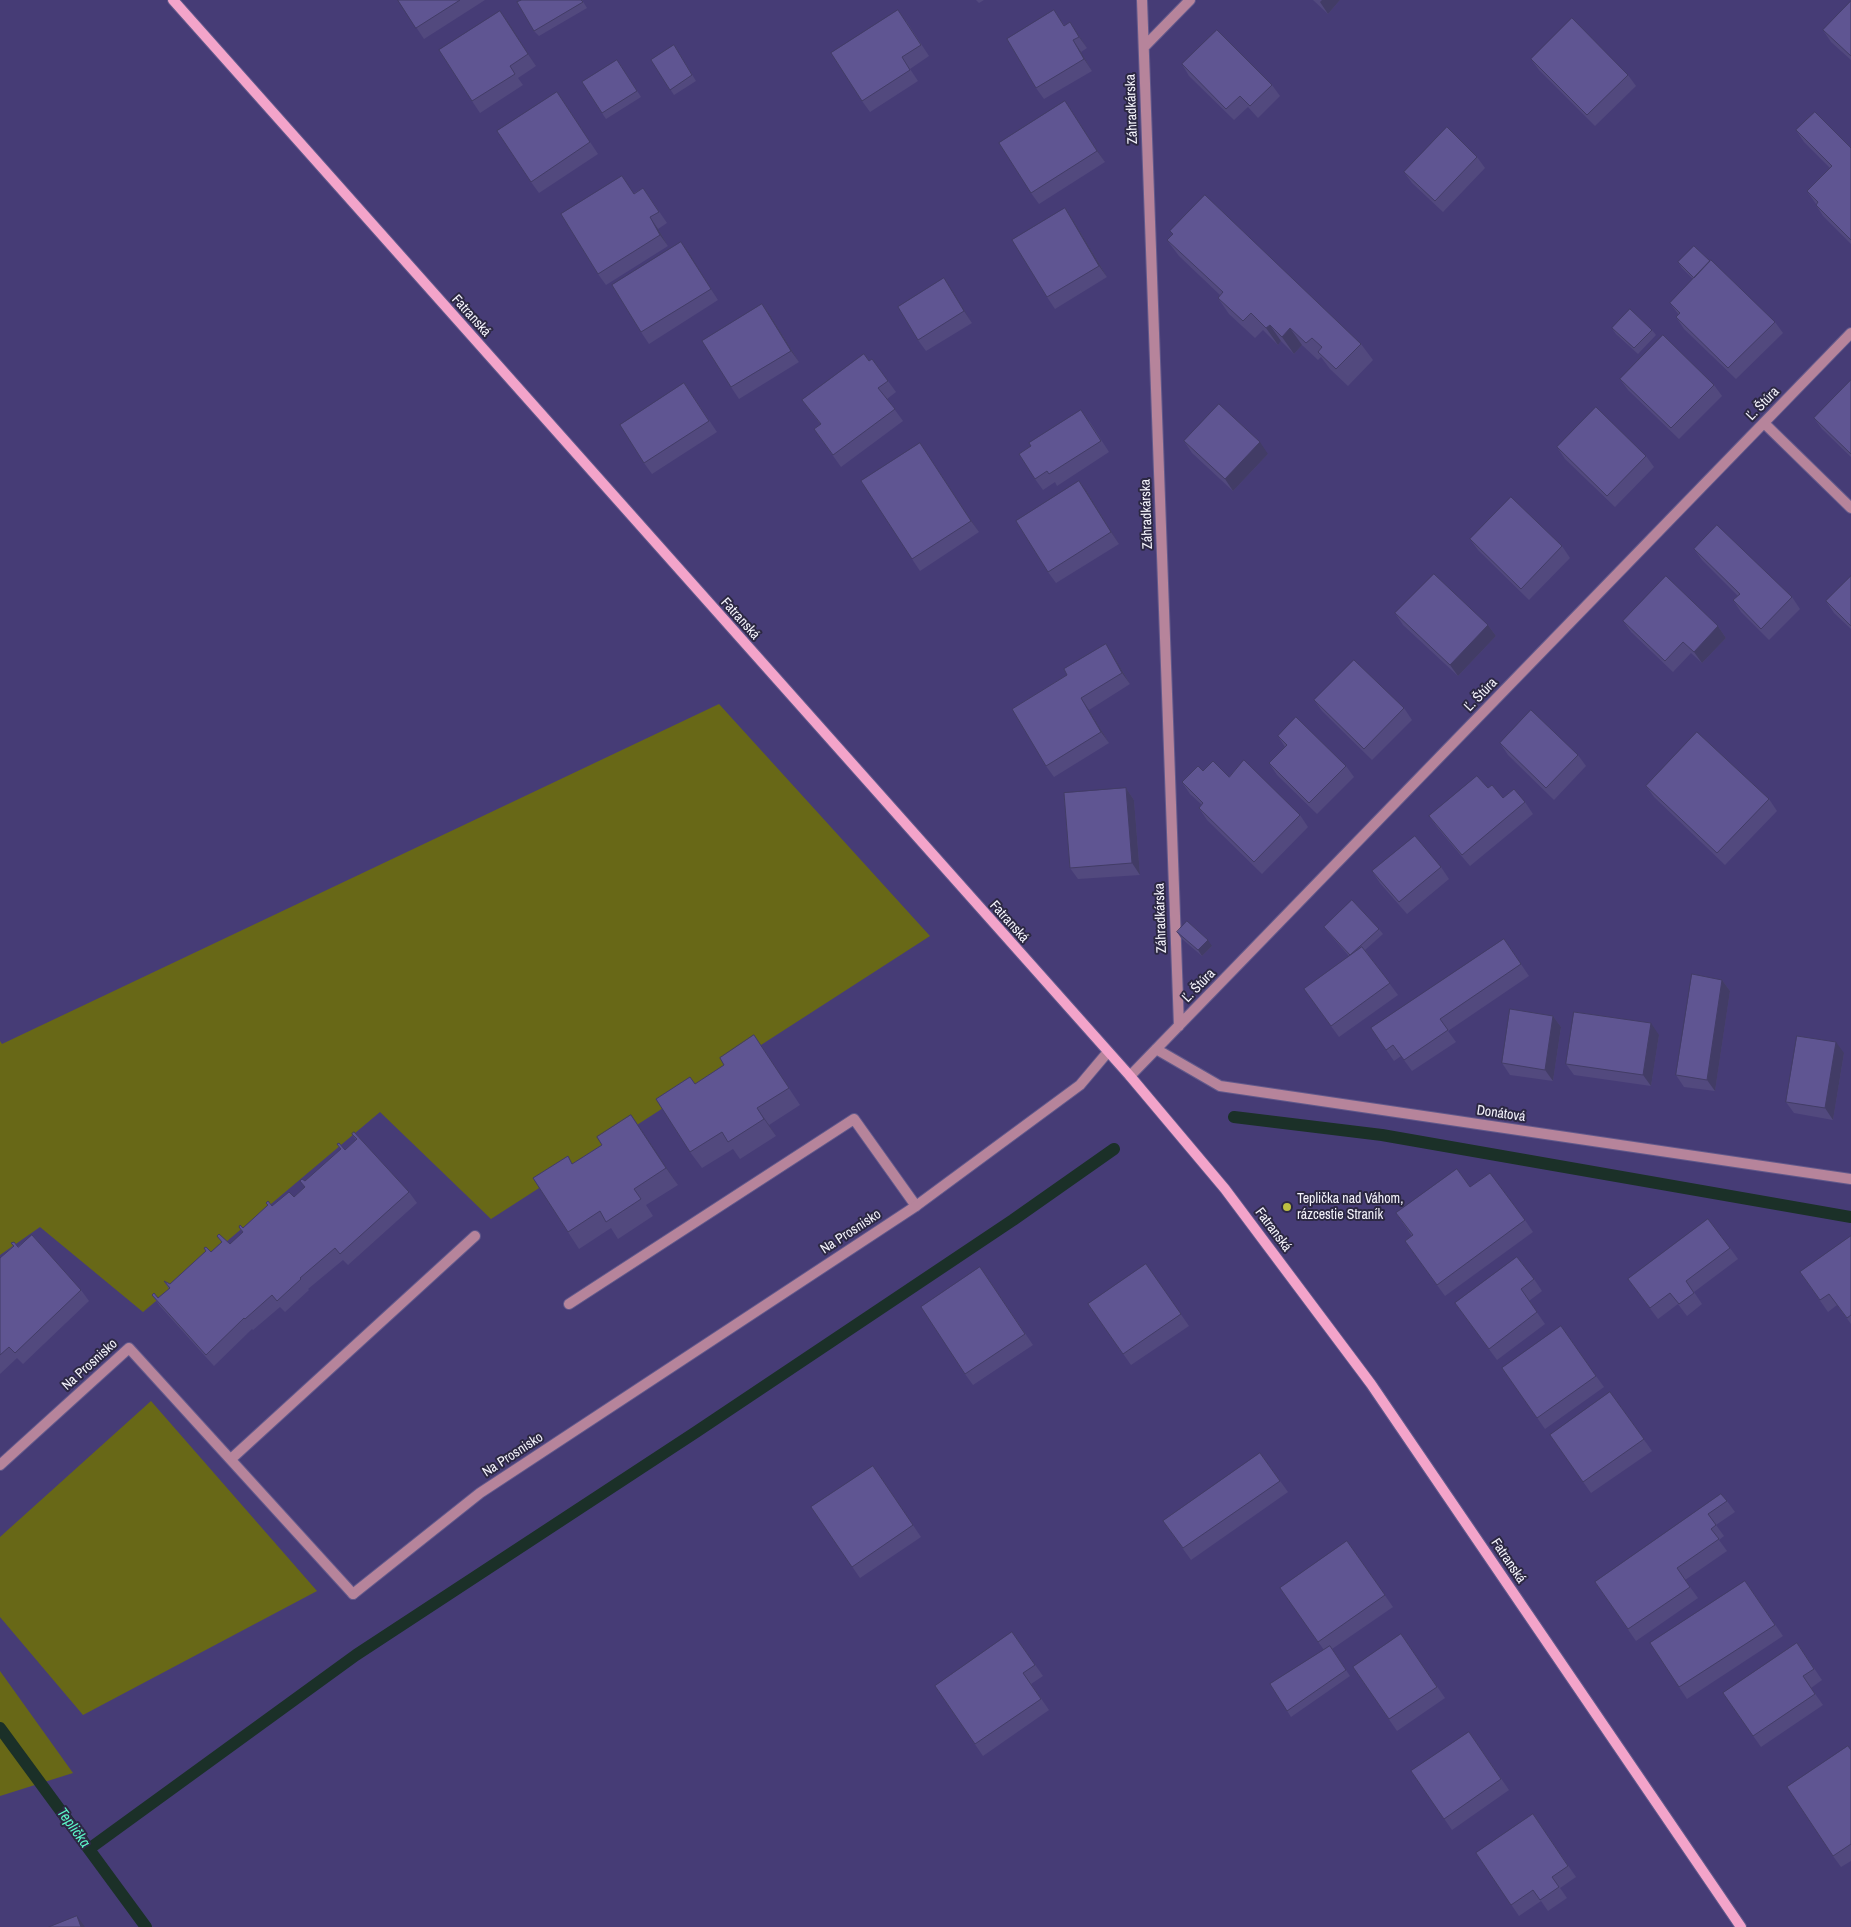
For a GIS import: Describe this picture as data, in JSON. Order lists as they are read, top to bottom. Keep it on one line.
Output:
{"streets":{"main road":["Fatranská"],"street":["Záhradkárska","Ľ. Štúra","Donátová","Na Prosnisko"]},"crossings":[["Záhradkárska","Ľ. Štúra"],["Fatranská","Ľ. Štúra"],["Fatranská","Na Prosnisko"],["Ľ. Štúra","Donátová"]],"water":["Teplička"],"places":["Teplička nad Váhom, rázcestie Straník"]}
